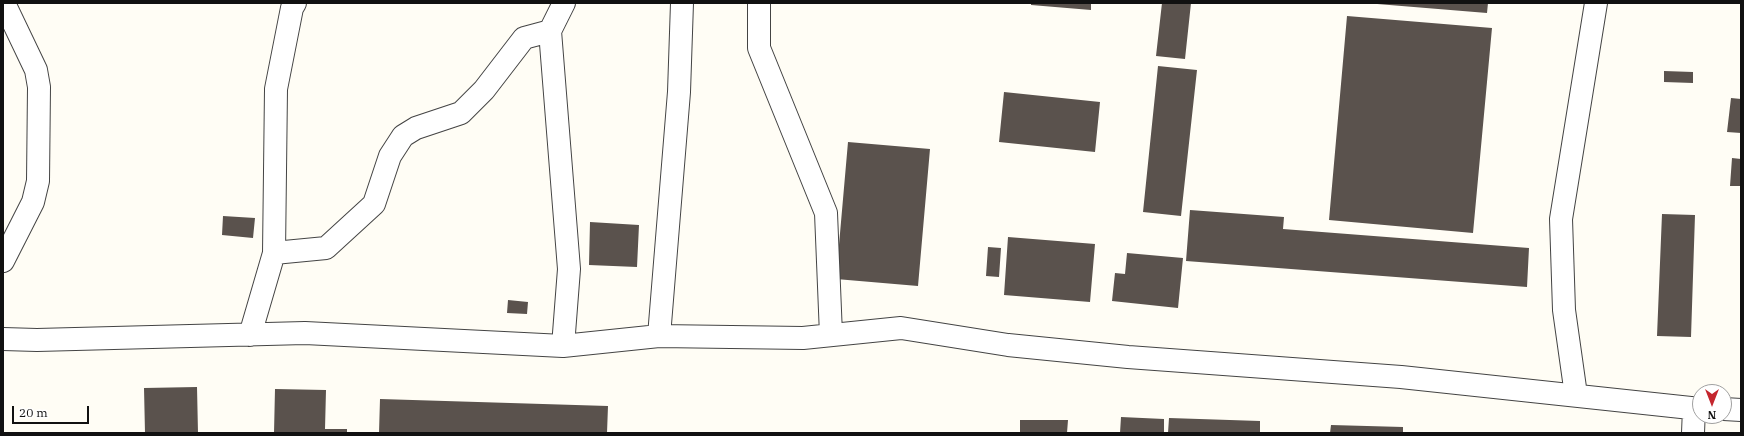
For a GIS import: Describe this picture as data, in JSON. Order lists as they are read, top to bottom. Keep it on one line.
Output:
{"scale_bar":"20 m","north":"bottom"}
